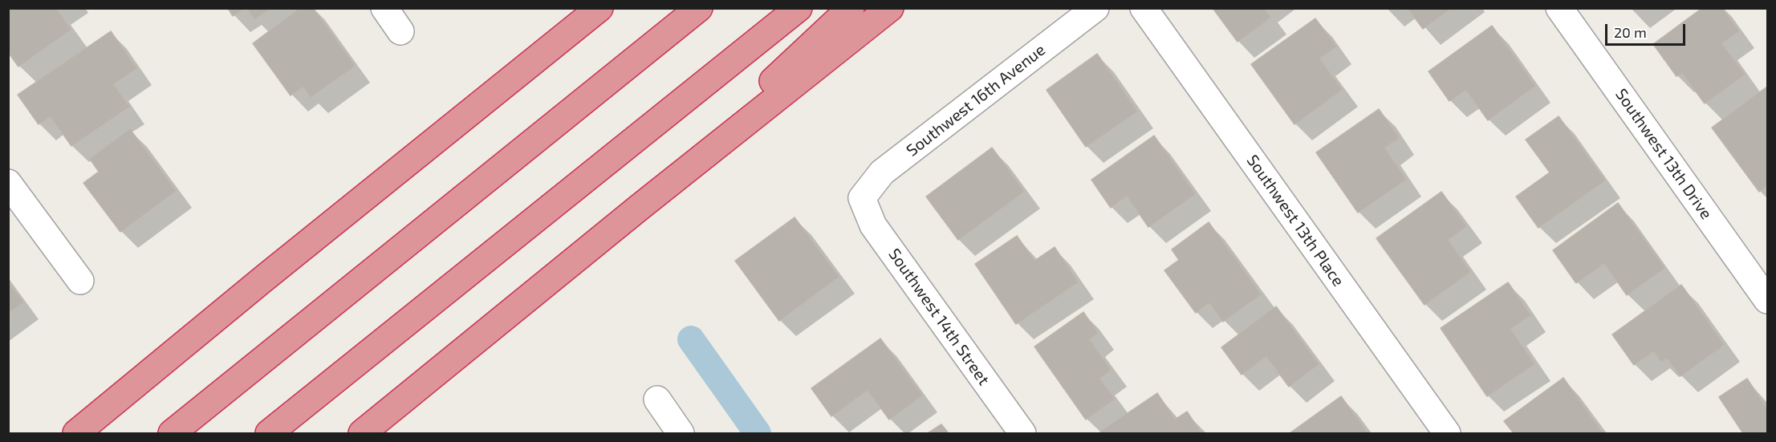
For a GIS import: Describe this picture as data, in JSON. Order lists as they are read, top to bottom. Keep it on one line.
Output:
{"streets":{"street":["Southwest 16th Avenue","Southwest 13th Drive","Southwest 13th Place","Southwest 14th Street"]},"crossings":[["Southwest 16th Avenue","Southwest 14th Street"]],"scale_bar":"20 m"}
